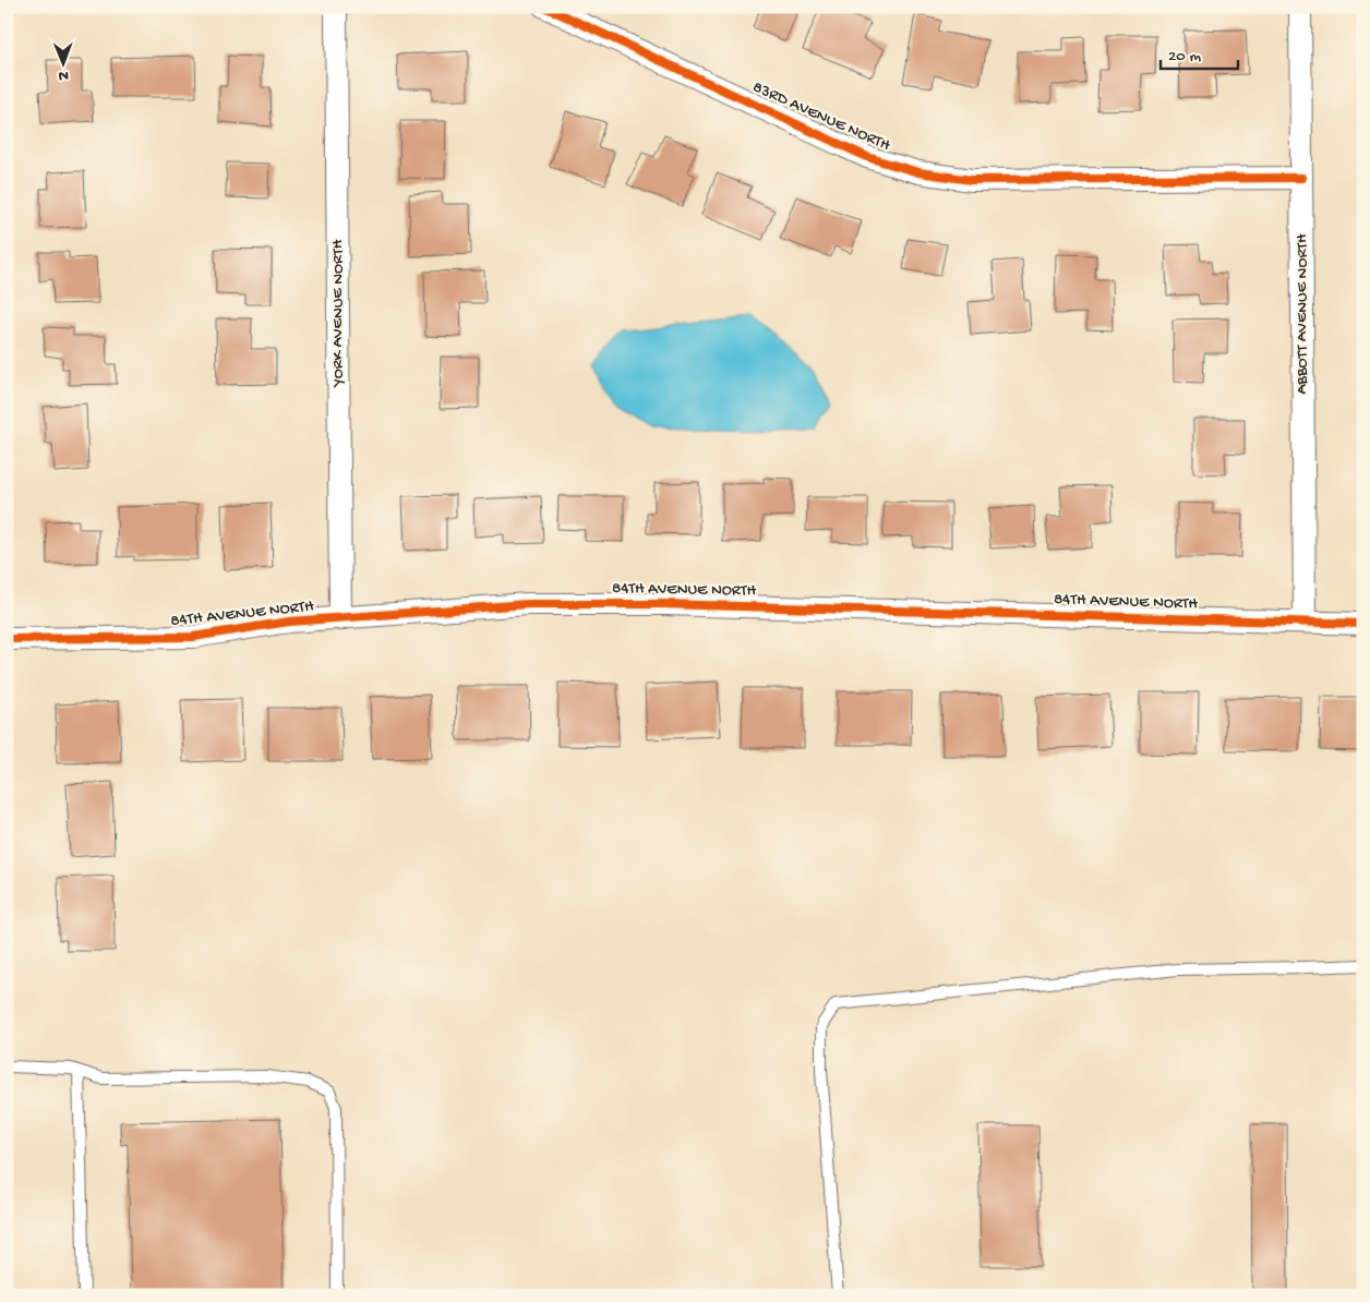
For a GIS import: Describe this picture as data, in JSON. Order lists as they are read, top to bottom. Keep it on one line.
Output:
{"streets":{"street":["83RD AVENUE NORTH","YORK AVENUE NORTH","ABBOTT AVENUE NORTH","84TH AVENUE NORTH"]},"crossings":[["83RD AVENUE NORTH","ABBOTT AVENUE NORTH"],["YORK AVENUE NORTH","84TH AVENUE NORTH"],["ABBOTT AVENUE NORTH","84TH AVENUE NORTH"]],"scale_bar":"20 m","north":"bottom"}
